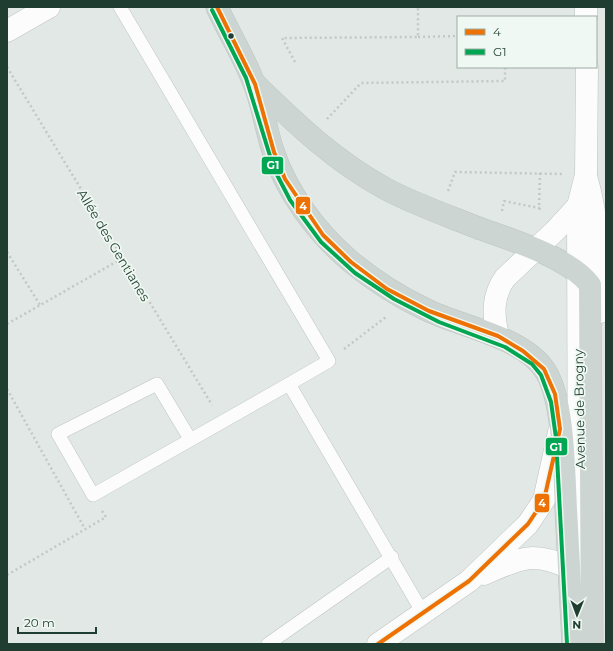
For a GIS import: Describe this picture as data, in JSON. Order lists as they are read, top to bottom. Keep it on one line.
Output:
{"streets":{"main road":["Avenue de Brogny"],"path":["Allée des Gentianes"]},"lines":["transit line 4","transit line G1"],"legend":["4","G1"],"scale_bar":"20 m","north":"bottom"}
